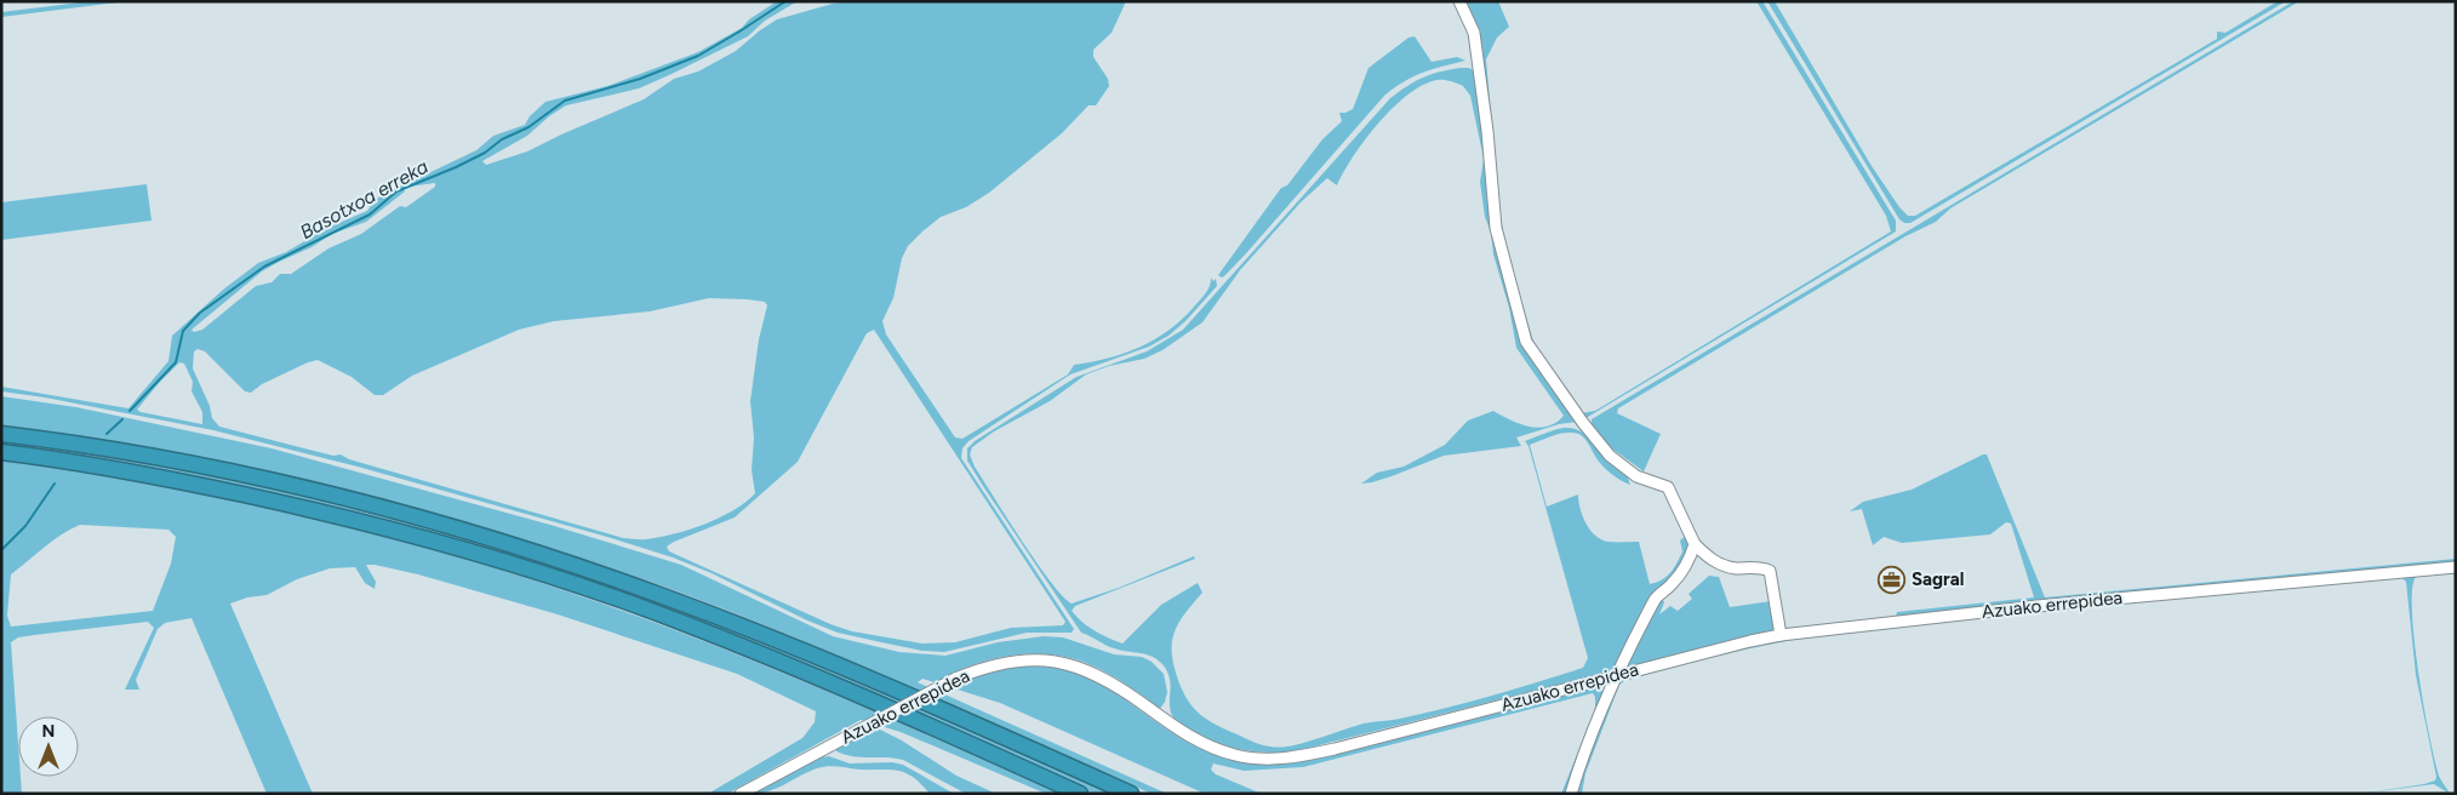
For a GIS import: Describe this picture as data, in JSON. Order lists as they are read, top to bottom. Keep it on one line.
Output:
{"streets":{"street":["Azuako errepidea"]},"water":["Basotxoa erreka"],"places":{"office":["Sagral"]},"north":"top"}
